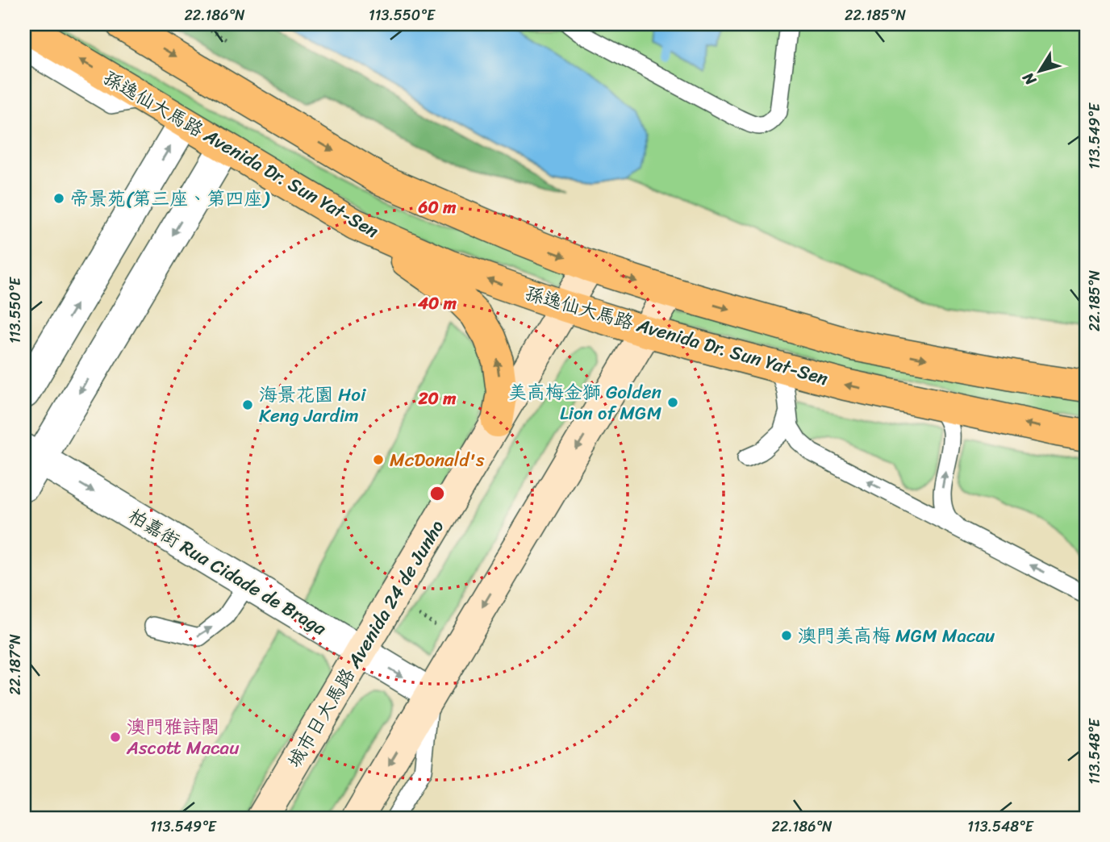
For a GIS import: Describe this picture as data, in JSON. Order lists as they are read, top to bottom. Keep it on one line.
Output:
{"streets":{"main road":["孫逸仙大馬路 Avenida Dr. Sun Yat-Sen","城市日大馬路 Avenida 24 de Junho"],"street":["柏嘉街 Rua Cidade de Braga"]},"crossings":[["孫逸仙大馬路 Avenida Dr. Sun Yat-Sen","城市日大馬路 Avenida 24 de Junho"],["柏嘉街 Rua Cidade de Braga","城市日大馬路 Avenida 24 de Junho"]],"one_way":["柏嘉街 Rua Cidade de Braga"],"places":["帝景苑(第三座、第四座)","美高梅金獅 Golden Lion of MGM","海景花園 Hoi Keng Jardim","McDonald's","澳門美高梅 MGM Macau","澳門雅詩閣 Ascott Macau"],"north":"bottom left","coordinates":["22.186°N","113.550°E","22.185°N","113.549°E","22.187°N","113.548°E"],"rings":["60 m","40 m","20 m"]}
